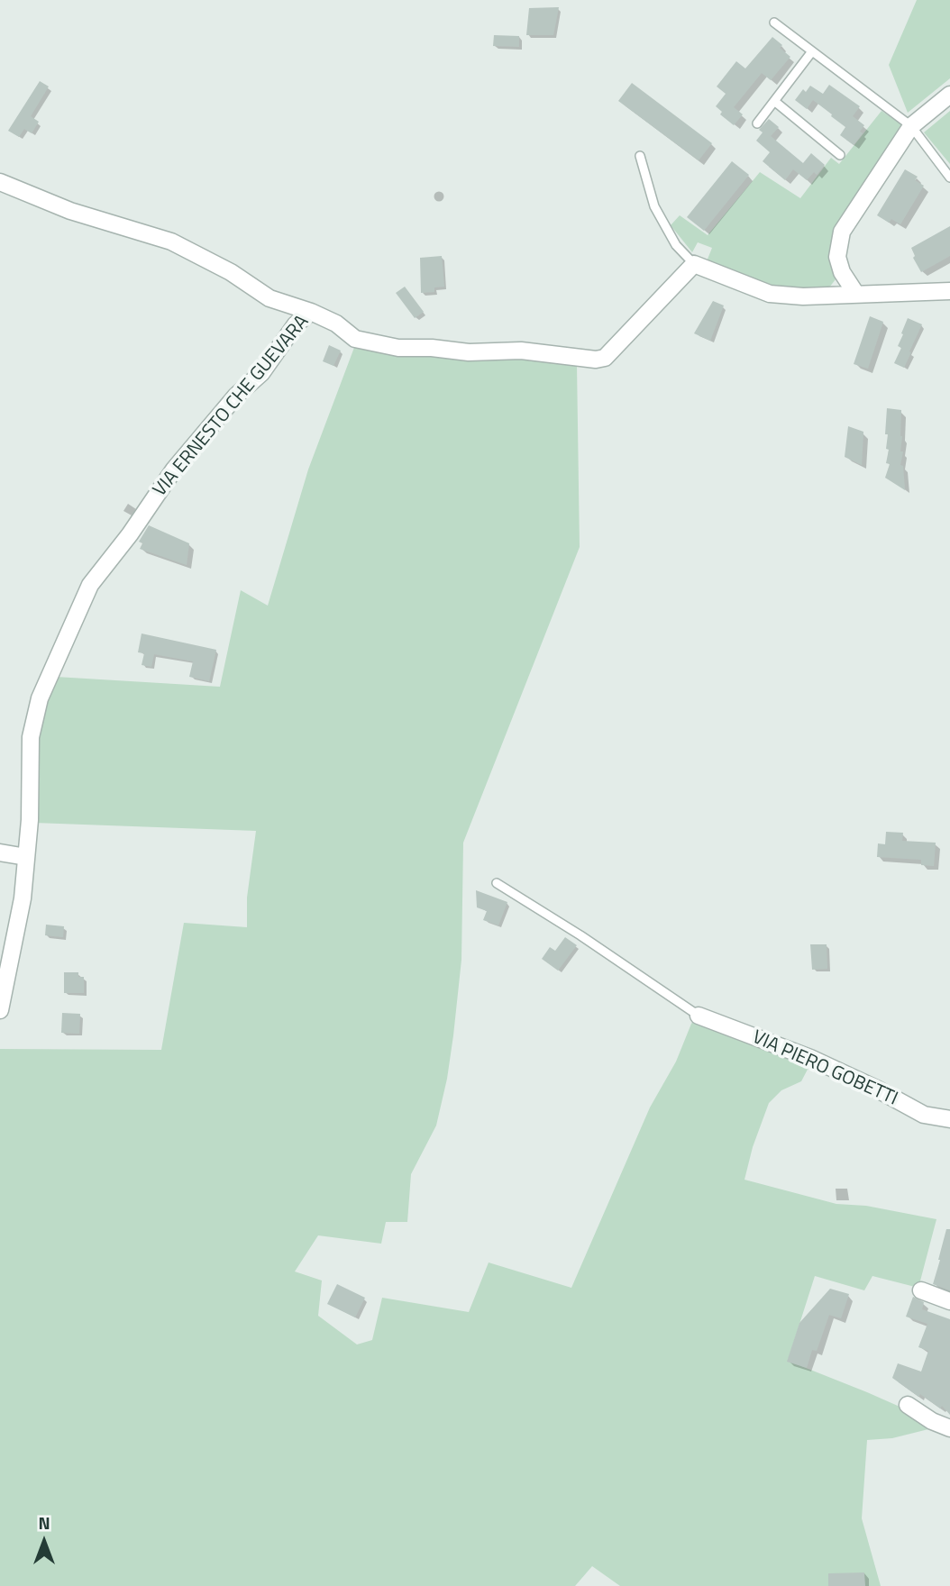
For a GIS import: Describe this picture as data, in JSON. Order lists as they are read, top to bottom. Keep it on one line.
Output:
{"streets":{"street":["VIA ERNESTO CHE GUEVARA","VIA PIERO GOBETTI"]},"north":"top"}
